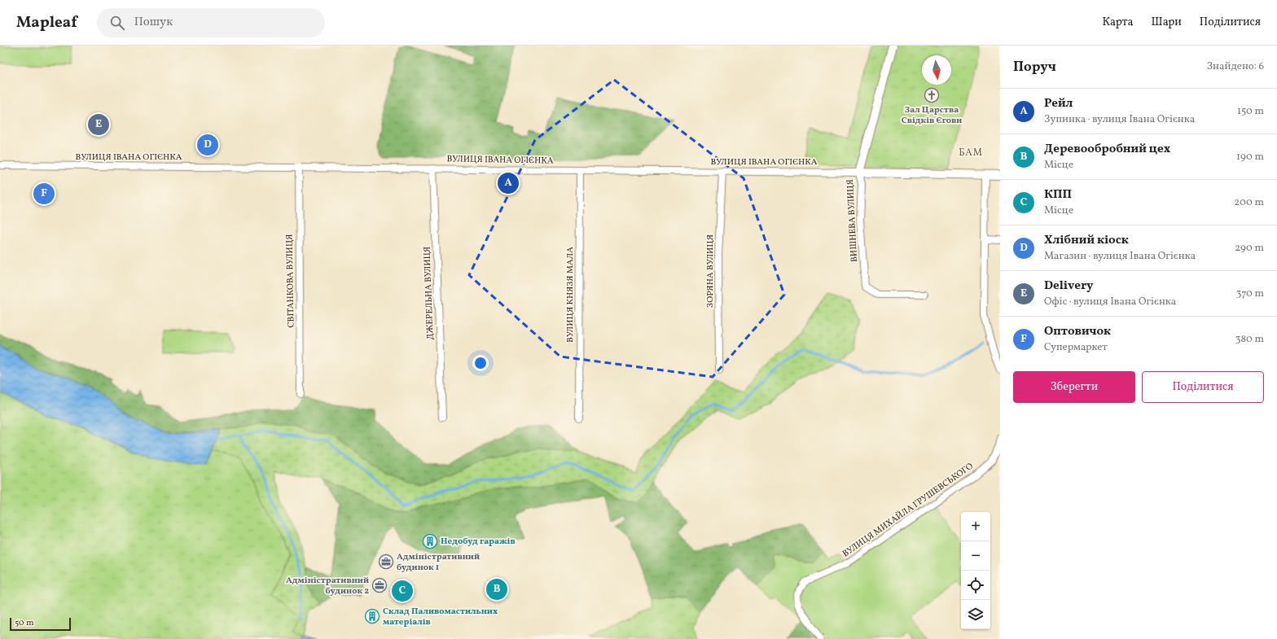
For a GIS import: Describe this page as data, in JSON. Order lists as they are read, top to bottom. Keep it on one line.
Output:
{"streets":{"street":["ВУЛИЦЯ ІВАНА ОГІЄНКА","ВИШНЕВА ВУЛИЦЯ","ЗОРЯНА ВУЛИЦЯ","СВІТАНКОВА ВУЛИЦЯ","ДЖЕРЕЛЬНА ВУЛИЦЯ","ВУЛИЦЯ КНЯЗЯ МАЛА","ВУЛИЦЯ МИХАЙЛА ГРУШЕВСЬКОГО"]},"crossings":[["ВУЛИЦЯ ІВАНА ОГІЄНКА","ВИШНЕВА ВУЛИЦЯ"],["ВУЛИЦЯ ІВАНА ОГІЄНКА","ЗОРЯНА ВУЛИЦЯ"],["ВУЛИЦЯ ІВАНА ОГІЄНКА","СВІТАНКОВА ВУЛИЦЯ"],["ВУЛИЦЯ ІВАНА ОГІЄНКА","ДЖЕРЕЛЬНА ВУЛИЦЯ"],["ВУЛИЦЯ ІВАНА ОГІЄНКА","ВУЛИЦЯ КНЯЗЯ МАЛА"]],"districts":["БАМ"],"places":{"church":["Зал Царства Свідків Єгови"],"building":["Недобуд гаражів","Склад Паливомастильних матеріалів"],"office":["Адміністративний будинок 1","Адміністративний будинок 2"]},"scale_bar":"50 m","north":"bottom","page":{"header":"Mapleaf","search":"Пошук","nav":["Карта","Шари","Поділитися"],"heading":["Поруч","Знайдено: 6"],"list":[{"mark":"A","name":"Рейл","note":"Зупинка · вулиця Івана Огієнка","value":"150 m"},{"mark":"B","name":"Деревообробний цех","note":"Місце","value":"190 m"},{"mark":"C","name":"КПП","note":"Місце","value":"200 m"},{"mark":"D","name":"Хлібний кіоск","note":"Магазин · вулиця Івана Огієнка","value":"290 m"},{"mark":"E","name":"Delivery","note":"Офіс · вулиця Івана Огієнка","value":"370 m"},{"mark":"F","name":"Оптовичок","note":"Супермаркет","value":"380 m"}],"pins":["E","D","A","F","B","C"],"buttons":["Зберегти","Поділитися"],"map_buttons":["+","−"],"scale":"50 m"}}
